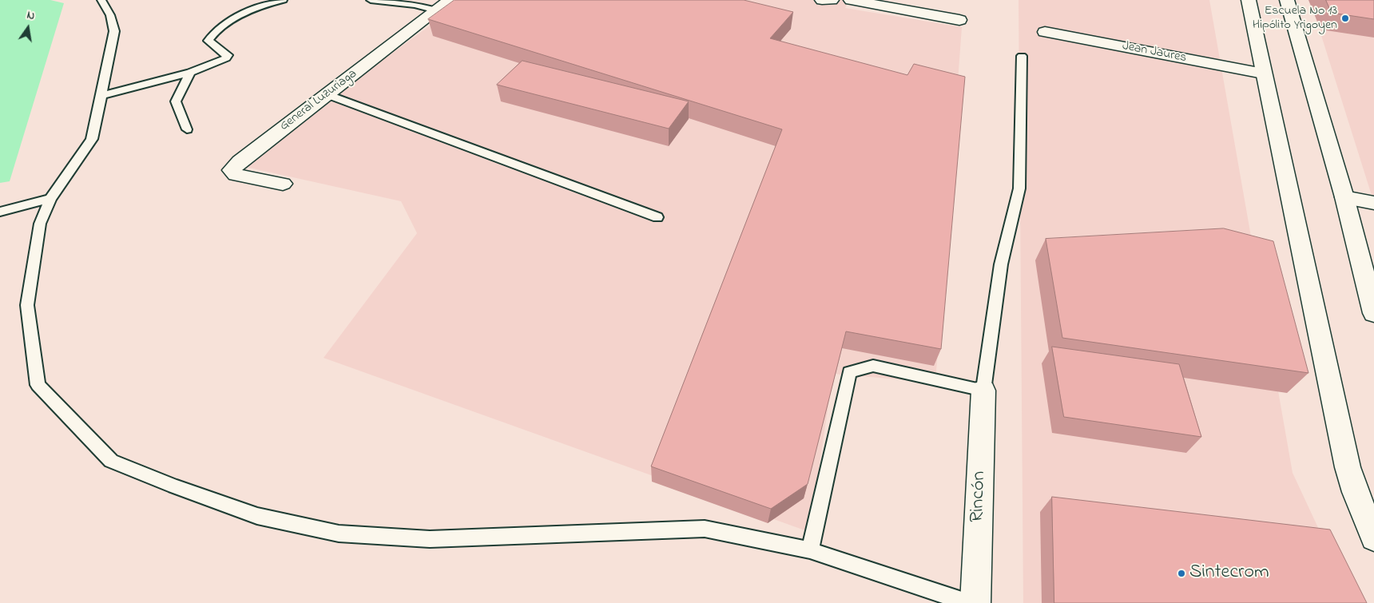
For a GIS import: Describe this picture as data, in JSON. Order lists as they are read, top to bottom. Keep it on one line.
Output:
{"streets":{"main road":["Jean Jaures","General Luzuriaga","Rincón"]},"places":["Escuela No 13 Hipólito Yrigoyen","Sintecrom"],"north":"top"}
